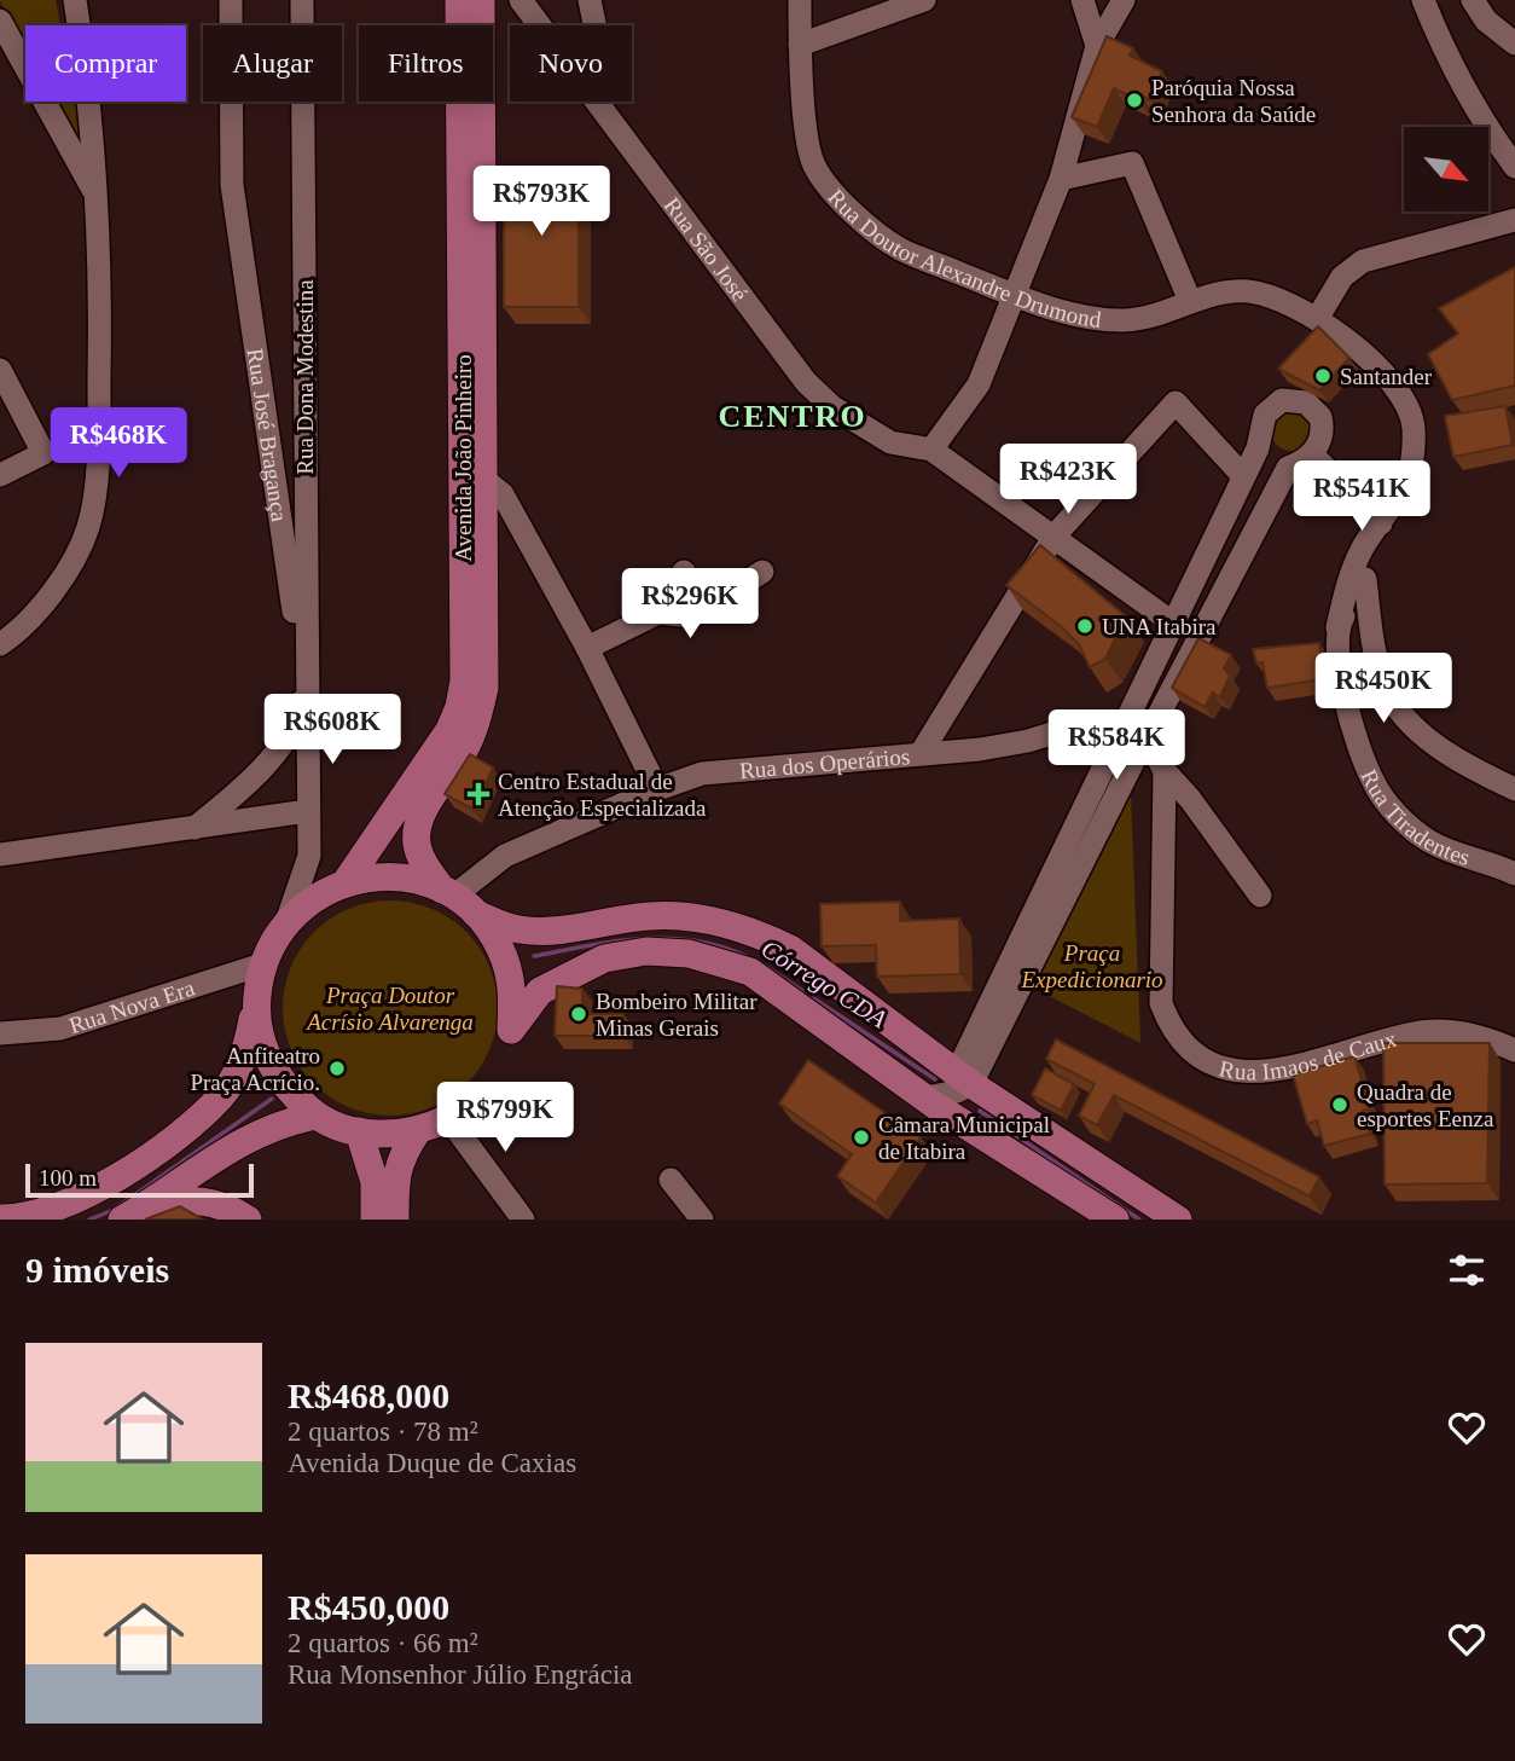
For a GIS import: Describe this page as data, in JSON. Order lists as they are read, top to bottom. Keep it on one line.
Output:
{"streets":{"main road":["Avenida João Pinheiro"],"street":["Rua São José","Rua Doutor Alexandre Drumond","Rua Dona Modestina","Rua José Bragança","Rua dos Operários","Rua Tiradentes","Rua Nova Era","Rua Imaos de Caux"]},"crossings":[["Rua Dona Modestina","Rua José Bragança"],["Avenida João Pinheiro","Rua dos Operários"]],"districts":["CENTRO"],"water":["Córrego CDA"],"parks":["Praça Expedicionario","Praça Doutor Acrísio Alvarenga"],"places":{"other":["Paróquia Nossa Senhora da Saúde","Santander","UNA Itabira","Bombeiro Militar Minas Gerais","Anfiteatro Praça Acrício.","Quadra de esportes Eenza","Câmara Municipal de Itabira"],"health":["Centro Estadual de Atenção Especializada"]},"scale_bar":"100 m","north":"bottom right","page":{"chip":["Comprar","Alugar","Filtros","Novo"],"price":["R$793K","R$468K","R$423K","R$541K","R$296K","R$450K","R$608K","R$584K","R$799K"],"scale":"100 m","heading":"9 imóveis","list":[{"name":"R$468,000","note":"2 quartos · 78 m² · Avenida Duque de Caxias"},{"name":"R$450,000","note":"2 quartos · 66 m² · Rua Monsenhor Júlio Engrácia"}]}}
